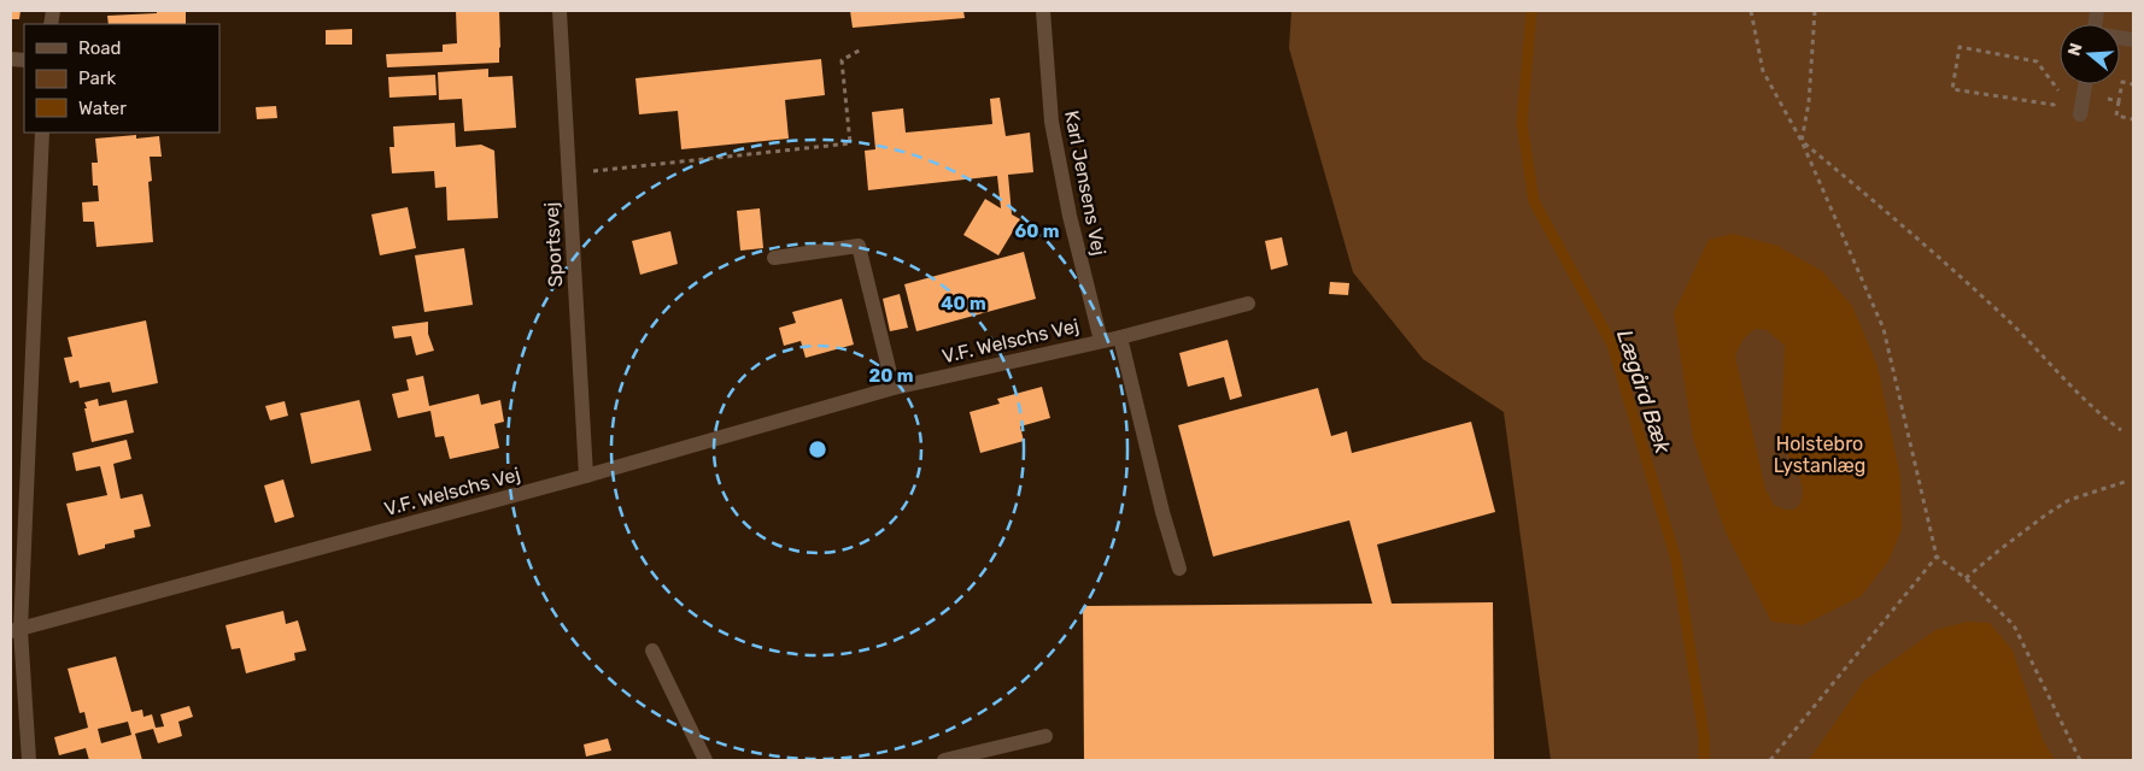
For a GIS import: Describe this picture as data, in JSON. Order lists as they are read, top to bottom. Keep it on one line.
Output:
{"streets":{"street":["Karl Jensens Vej","Sportsvej","V.F. Welschs Vej"]},"crossings":[["Karl Jensens Vej","V.F. Welschs Vej"],["Sportsvej","V.F. Welschs Vej"]],"water":["Lægård Bæk"],"parks":["Holstebro Lystanlæg"],"legend":["Road","Park","Water"],"north":"left","rings":["60 m","40 m","20 m"]}
